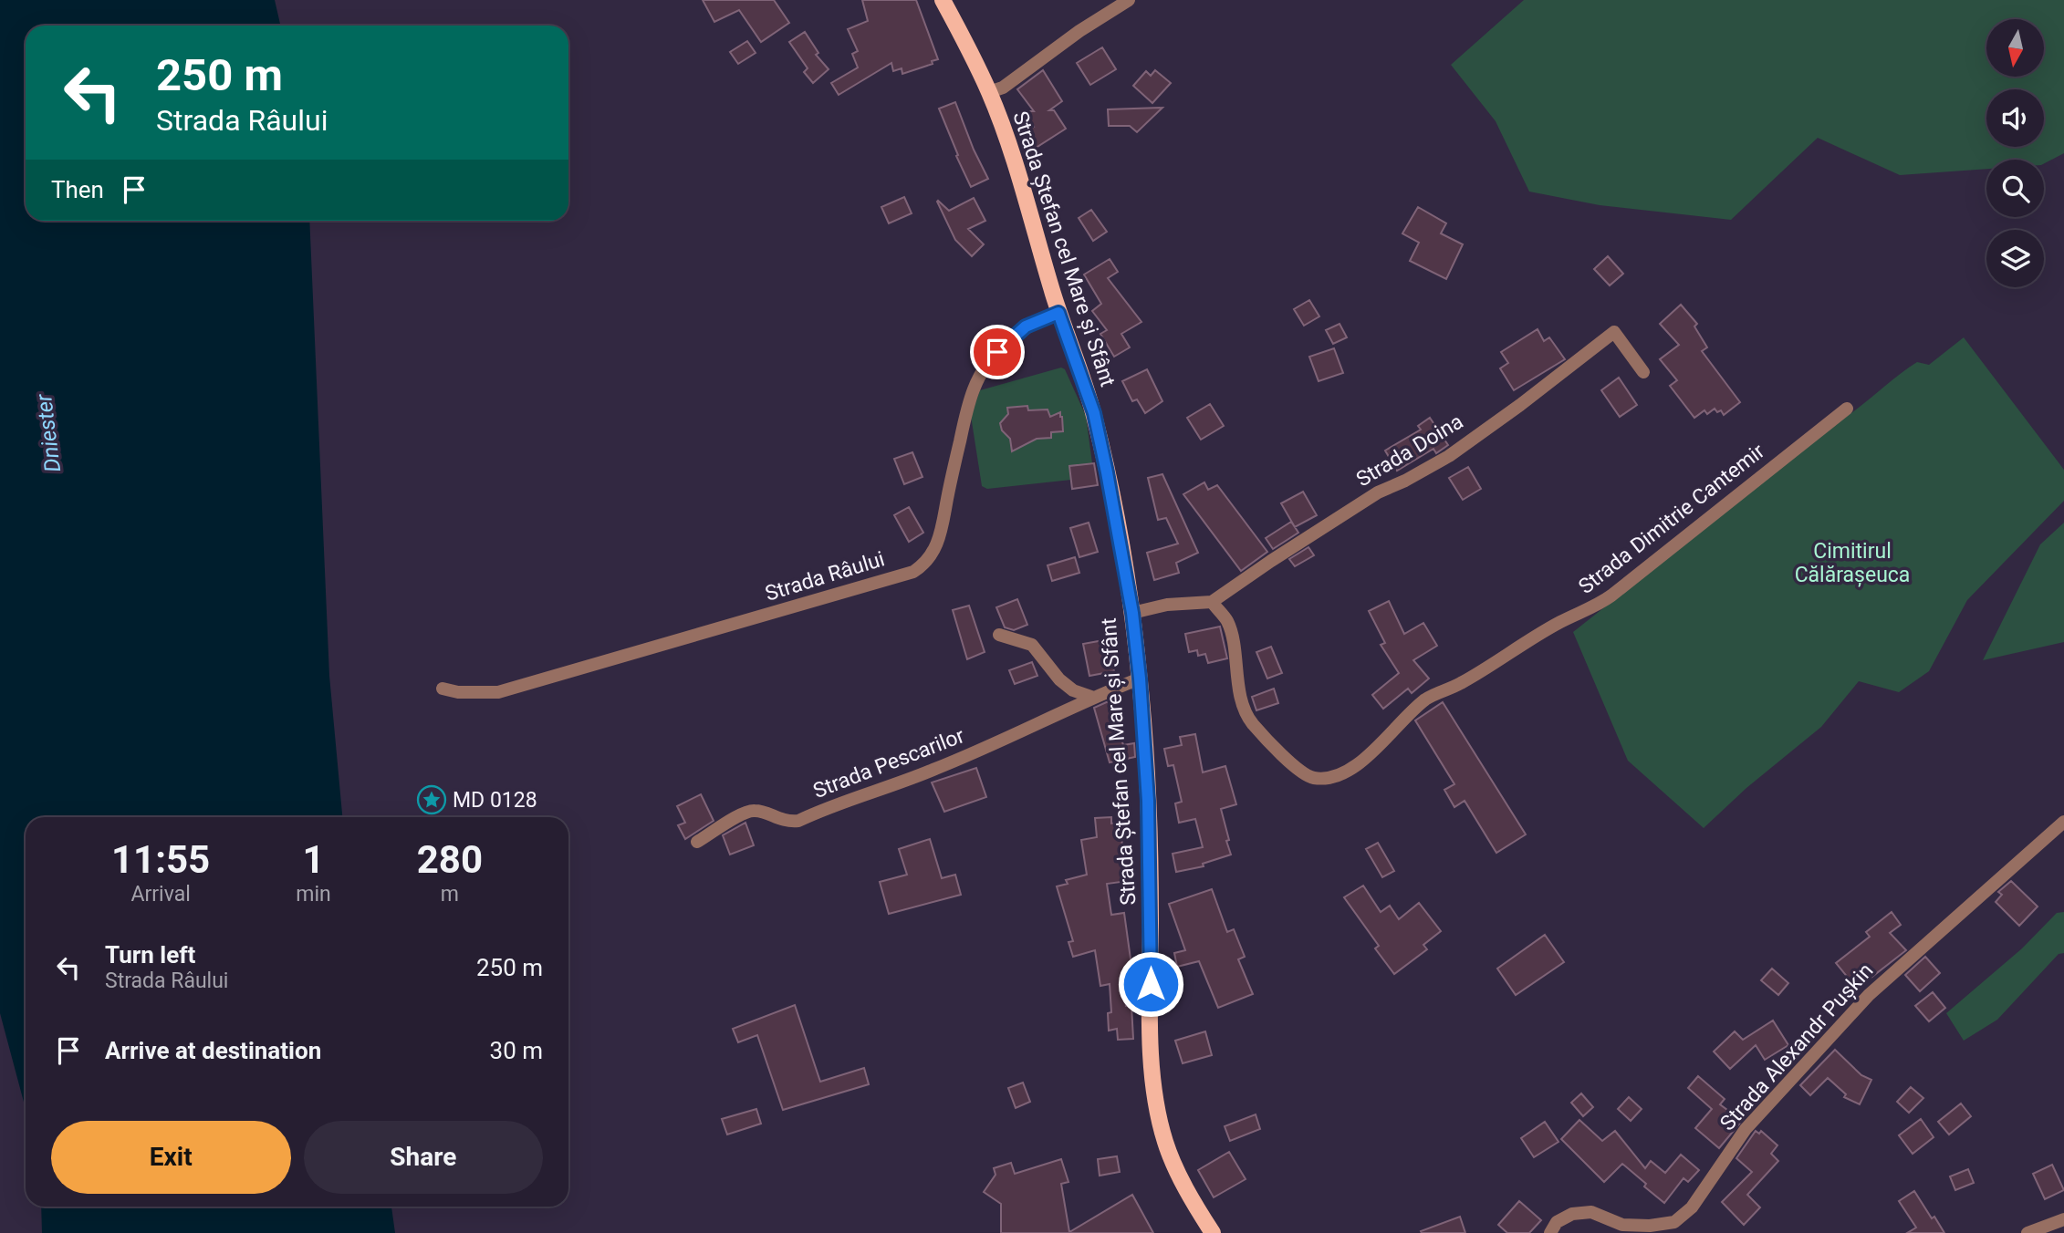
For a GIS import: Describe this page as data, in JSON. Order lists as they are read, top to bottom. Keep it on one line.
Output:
{"streets":{"main road":["Strada Ștefan cel Mare și Sfânt"],"street":["Strada Doina","Strada Dimitrie Cantemir","Strada Râului","Strada Pescarilor","Strada Alexandr Pușkin"]},"crossings":[["Strada Ștefan cel Mare și Sfânt","Strada Râului"],["Strada Ștefan cel Mare și Sfânt","Strada Pescarilor"],["Strada Doina","Strada Dimitrie Cantemir"]],"water":["Dniester"],"parks":["Cimitirul Călărașeuca"],"places":{"place":["MD 0128"]},"north":"bottom","page":{"turn":["250 m","Strada Râului"],"then":"Then","eta":["11:55","Arrival","1","min","280","m"],"list":[{"name":"Turn left","note":"Strada Râului","value":"250 m"},{"name":"Arrive at destination","value":"30 m"}],"buttons":["Exit","Share"]}}
